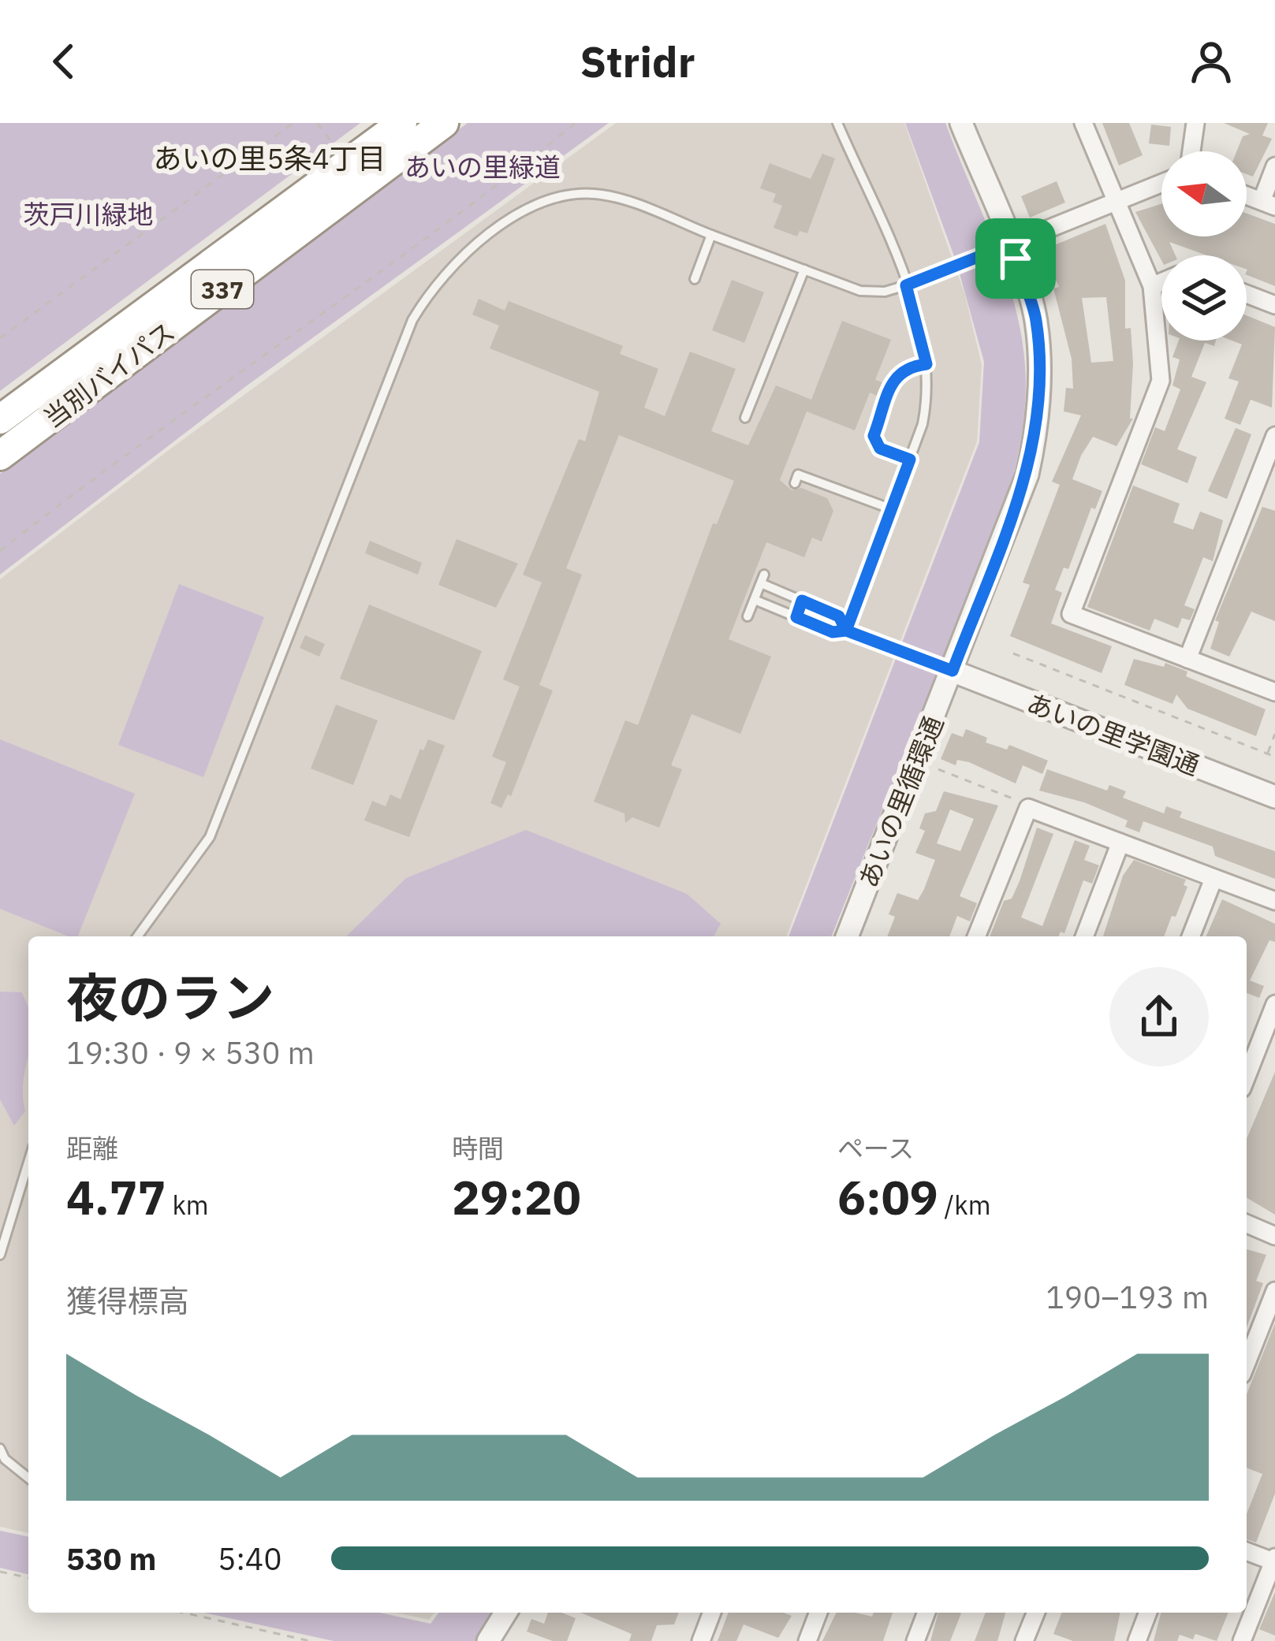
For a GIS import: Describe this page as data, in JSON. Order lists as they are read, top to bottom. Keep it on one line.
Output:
{"streets":{"highway":["337","当別バイパス"],"street":["あいの里学園通","あいの里循環通"]},"crossings":[["あいの里学園通","あいの里循環通"]],"districts":["あいの里5条4丁目"],"parks":["あいの里緑道","茨戸川緑地"],"north":"left","page":{"header":"Stridr","heading":["夜のラン","19:30 · 9 × 530 m"],"stats":[["距離","4.77 km"],["時間","29:20"],["ペース","6:09 /km"]],"chart":["獲得標高","190–193 m"],"list":[{"name":"530 m","note":"5:40"}]}}
